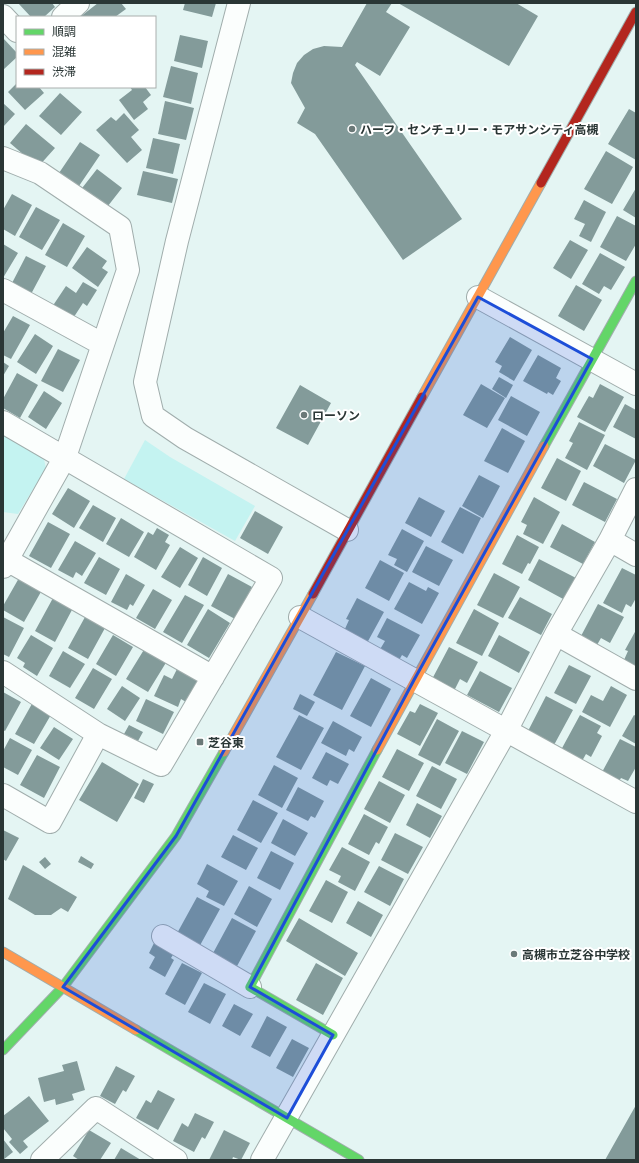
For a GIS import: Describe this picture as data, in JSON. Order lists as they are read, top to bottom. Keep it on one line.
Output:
{"places":{"other":["ハーフ・センチュリー・モアサンシティ高槻","ローソン","高槻市立芝谷中学校"],"transit":["芝谷東"]},"legend":["順調","混雑","渋滞"]}
